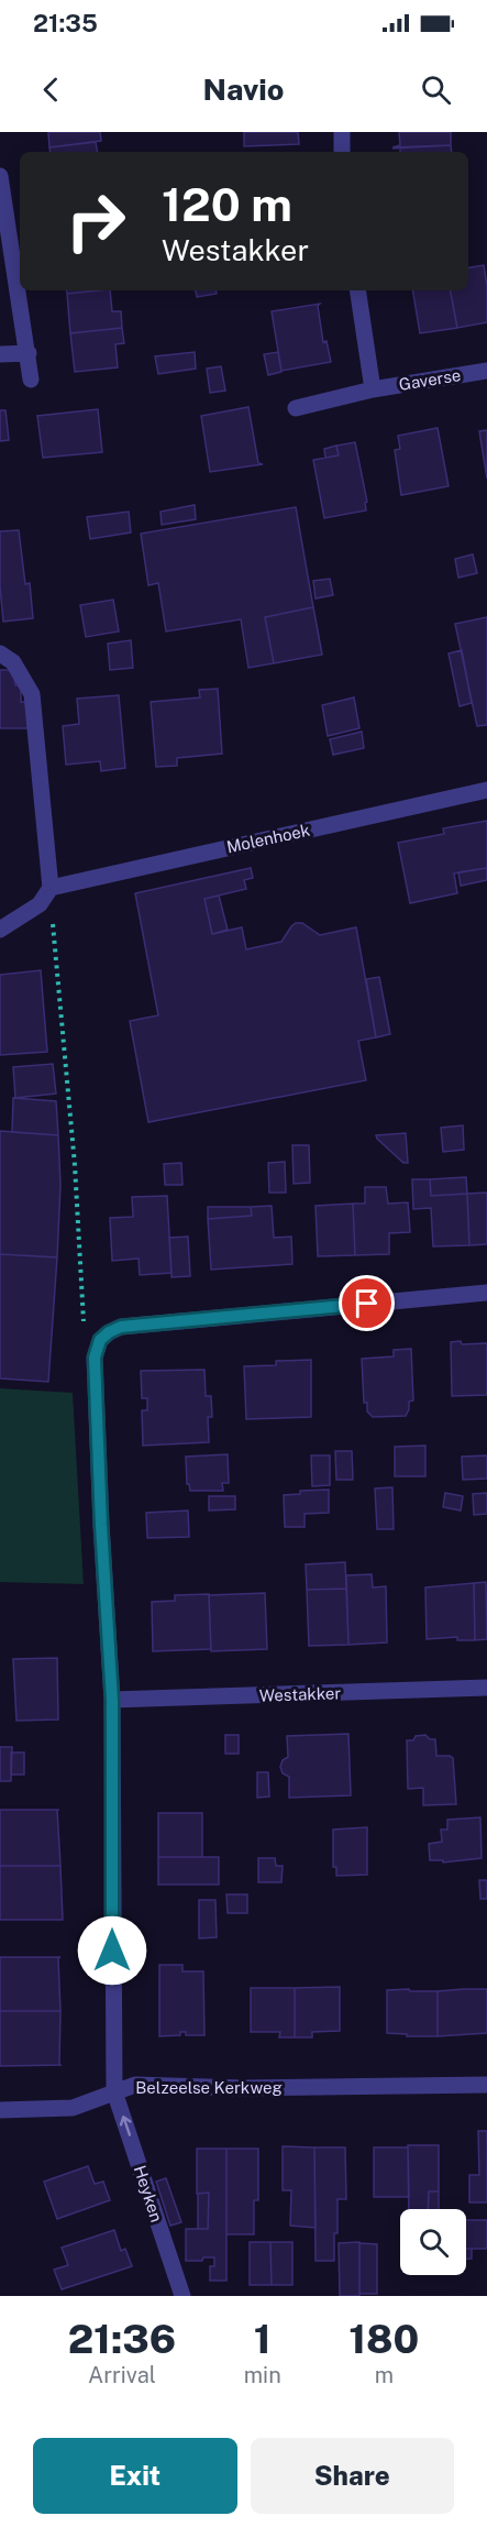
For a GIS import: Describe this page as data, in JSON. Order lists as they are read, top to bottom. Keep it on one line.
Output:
{"streets":{"street":["Gaverse","Molenhoek","Westakker","Belzeelse Kerkweg","Heyken"]},"crossings":[["Westakker","Belzeelse Kerkweg"],["Belzeelse Kerkweg","Heyken"]],"one_way":["Heyken"],"page":{"status":"21:35","header":"Navio","turn":["120 m","Westakker"],"eta":["21:36","Arrival","1","min","180","m"],"buttons":["Exit","Share"]}}
